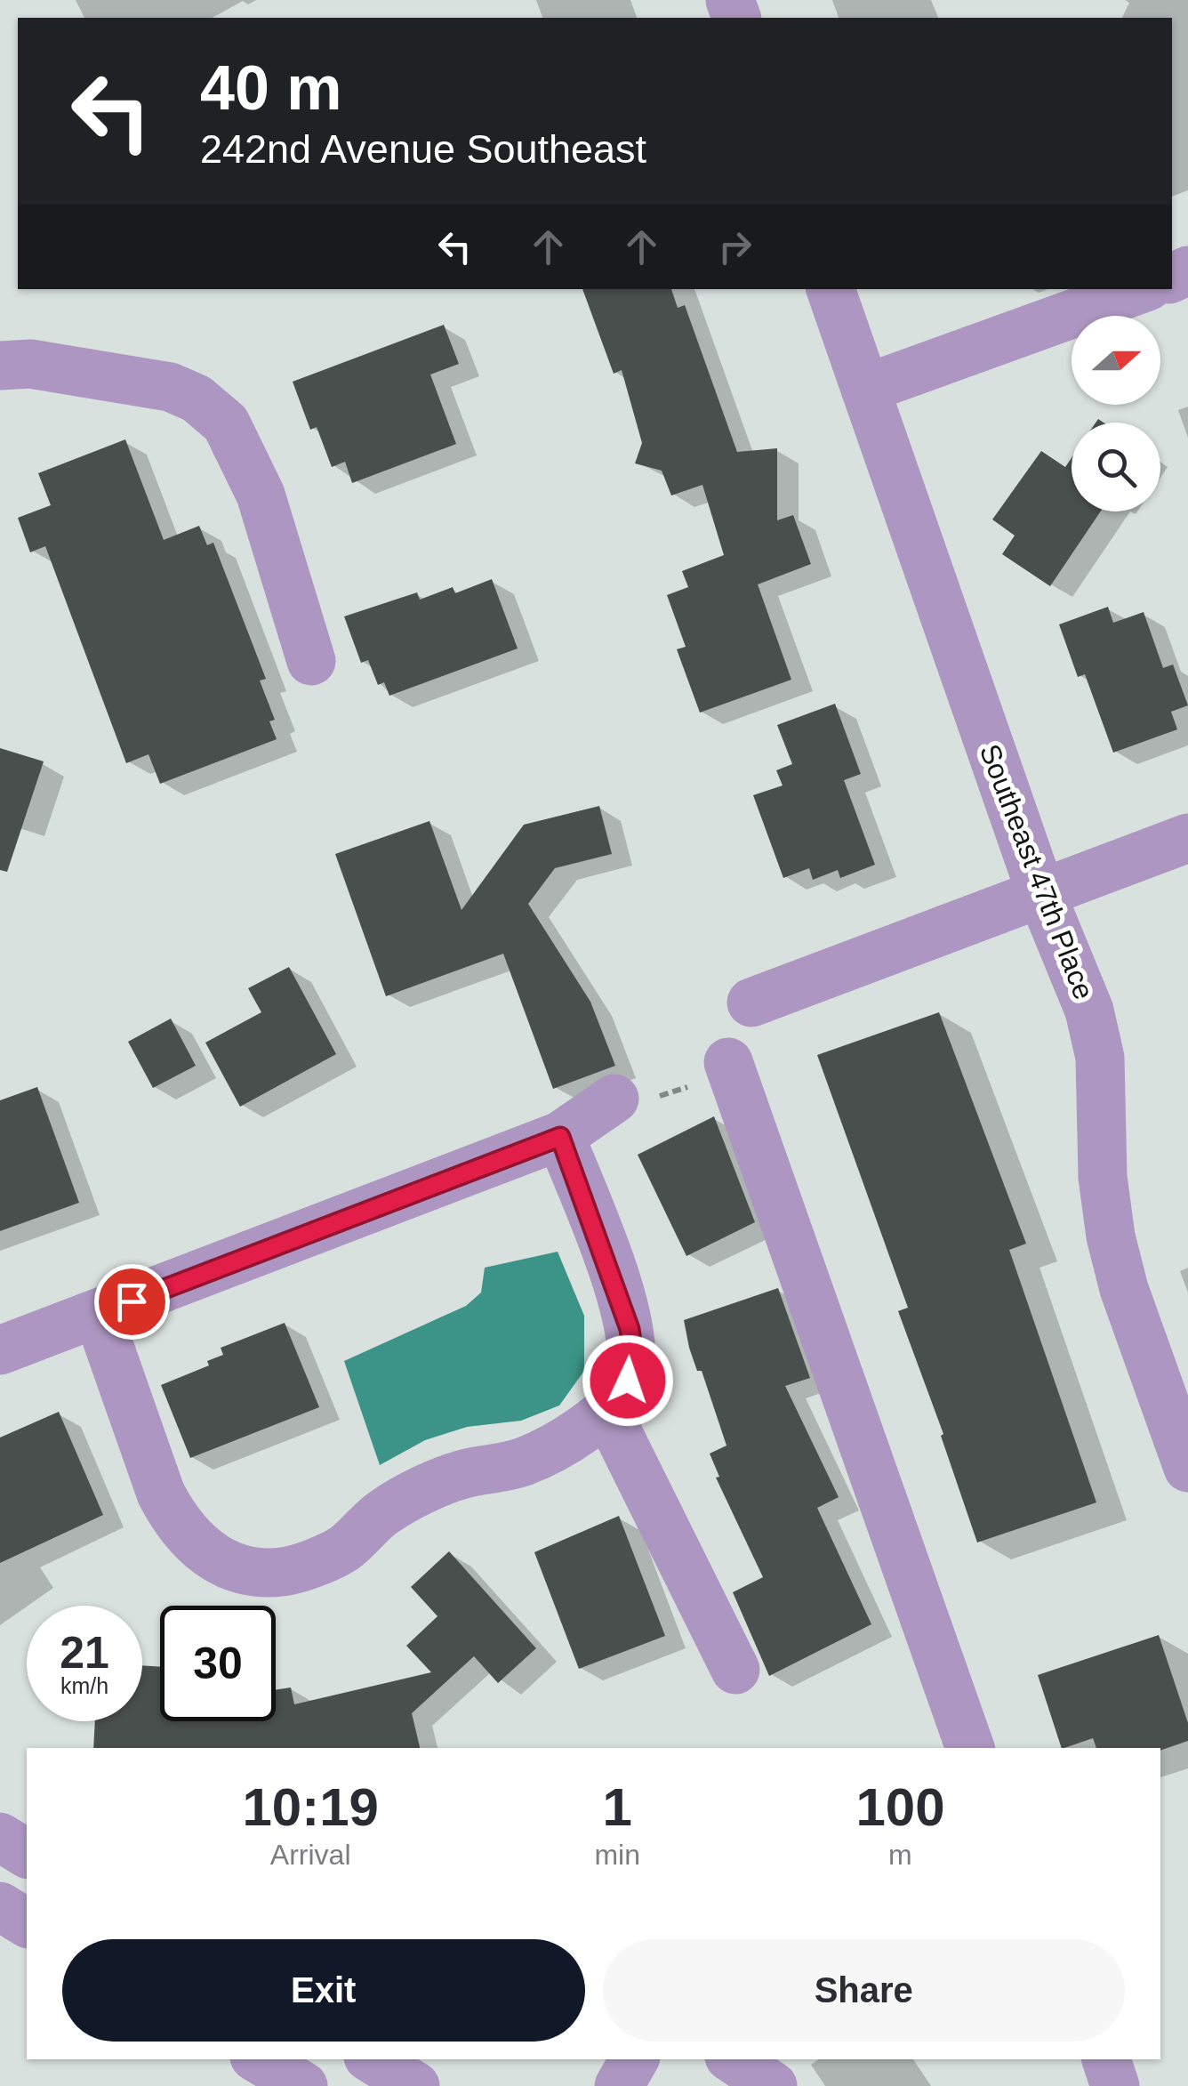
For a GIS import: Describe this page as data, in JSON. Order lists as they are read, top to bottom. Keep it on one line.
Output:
{"streets":{"street":["Southeast 47th Place"]},"north":"right","page":{"turn":["40 m","242nd Avenue Southeast"],"speed":"21 km/h","limit":"30","eta":["10:19","Arrival","1","min","100","m"],"buttons":["Exit","Share"]}}
